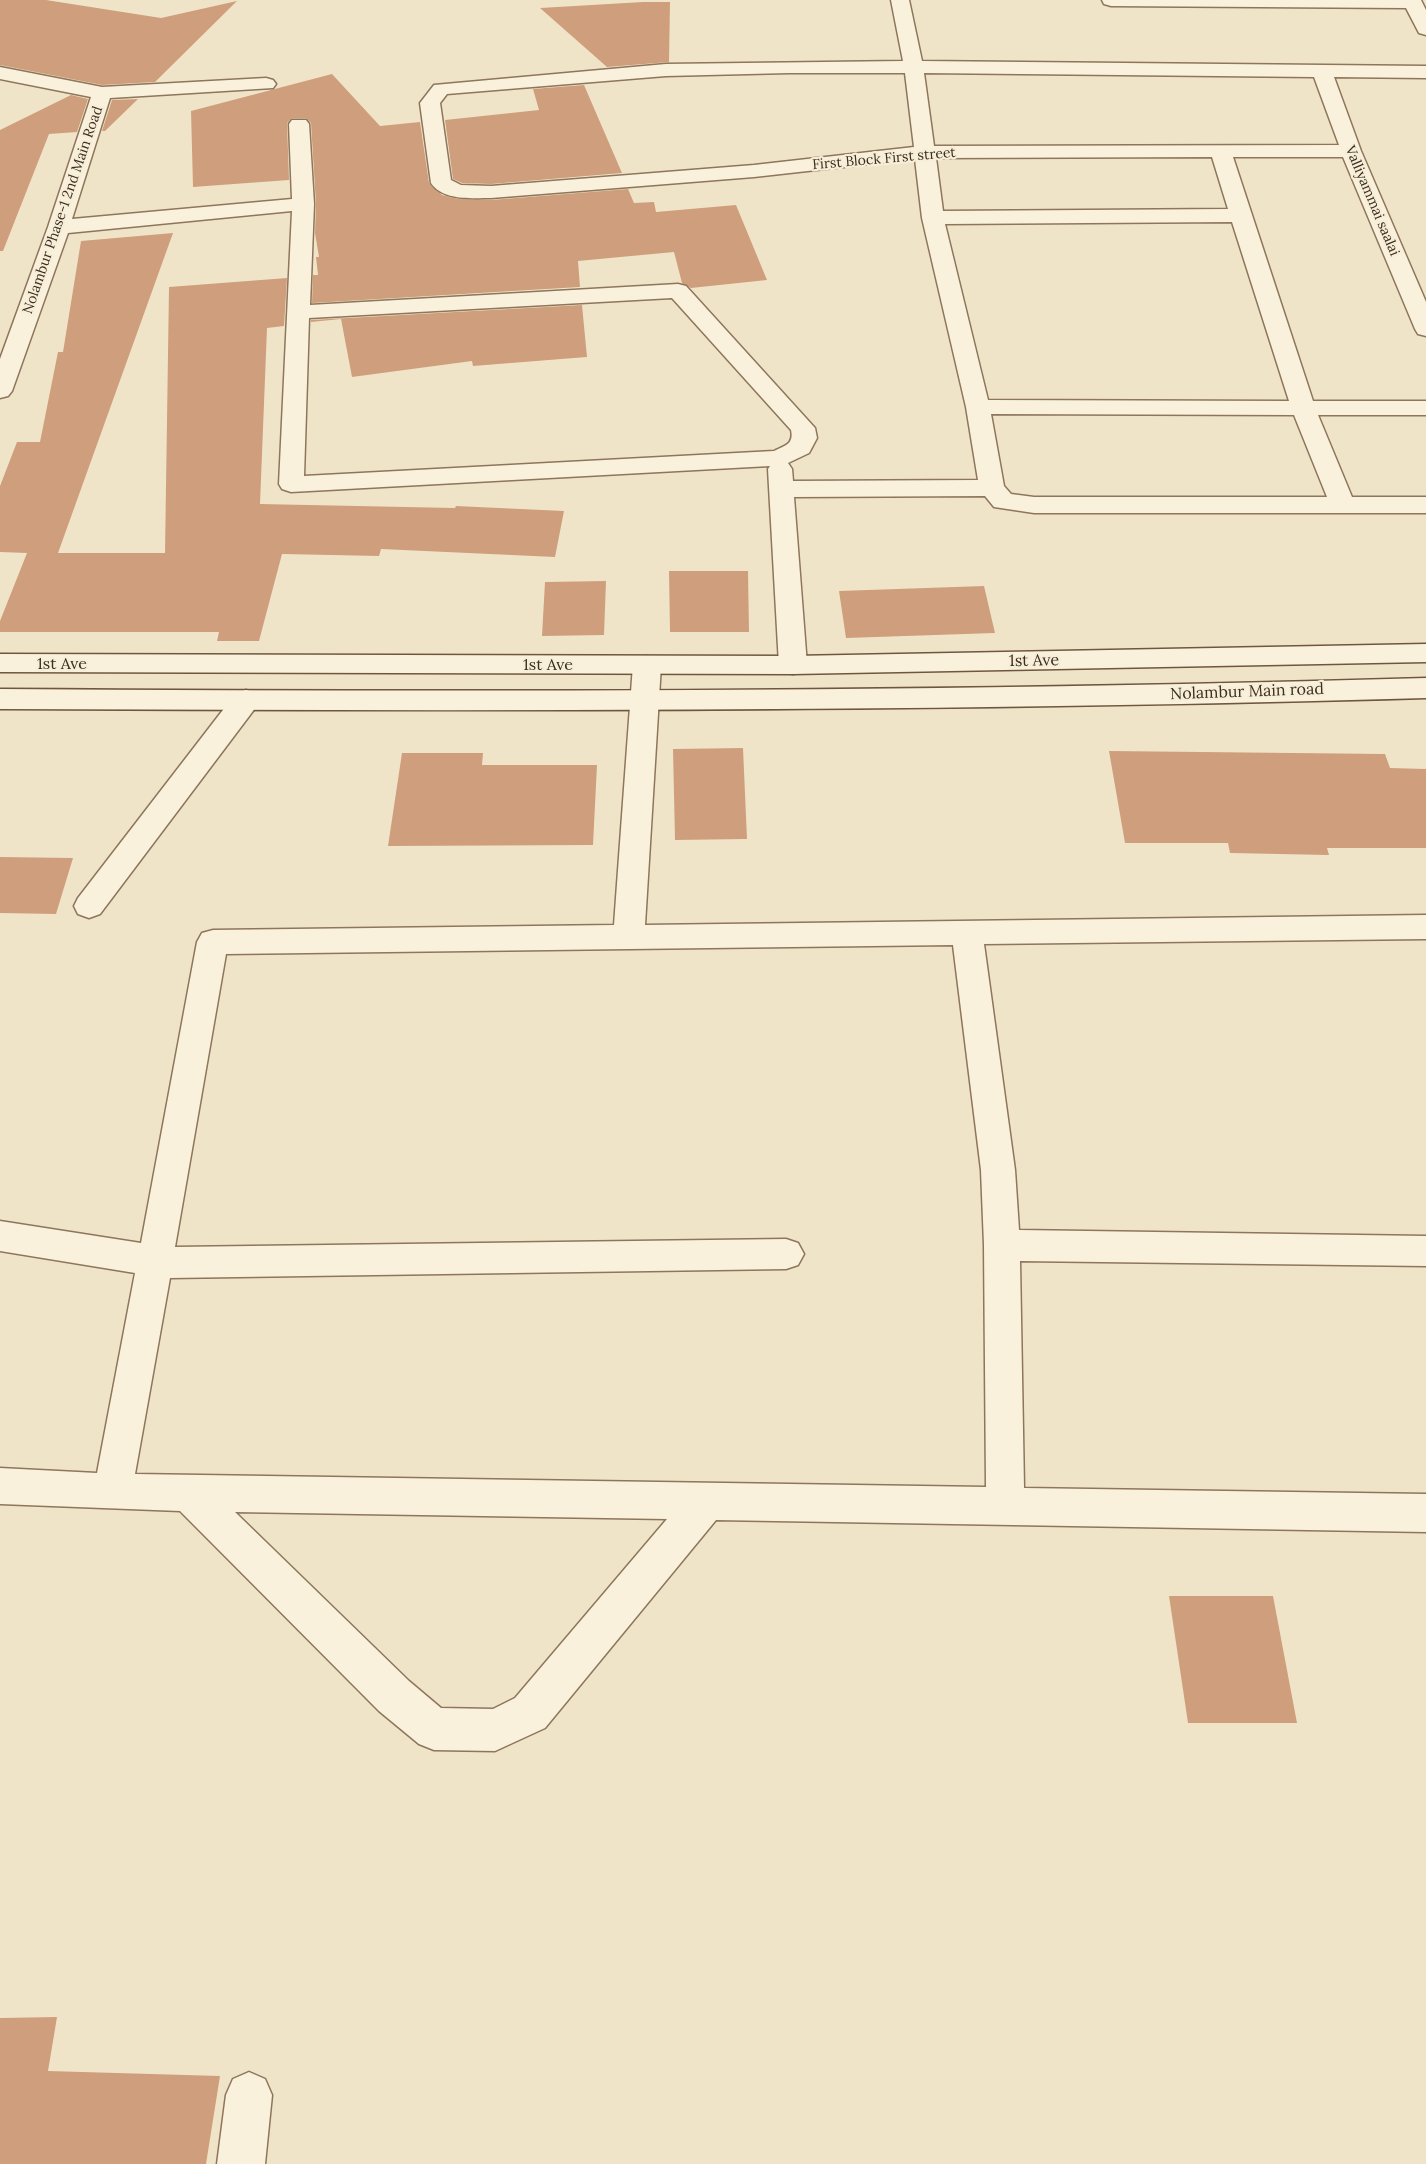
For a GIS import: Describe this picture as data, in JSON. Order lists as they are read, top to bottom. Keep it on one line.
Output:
{"streets":{"street":["First Block First street","Valliyammai saalai","Nolambur Phase-1 2nd Main Road","1st Ave","Nolambur Main road"]},"crossings":[["First Block First street","Valliyammai saalai"]]}
